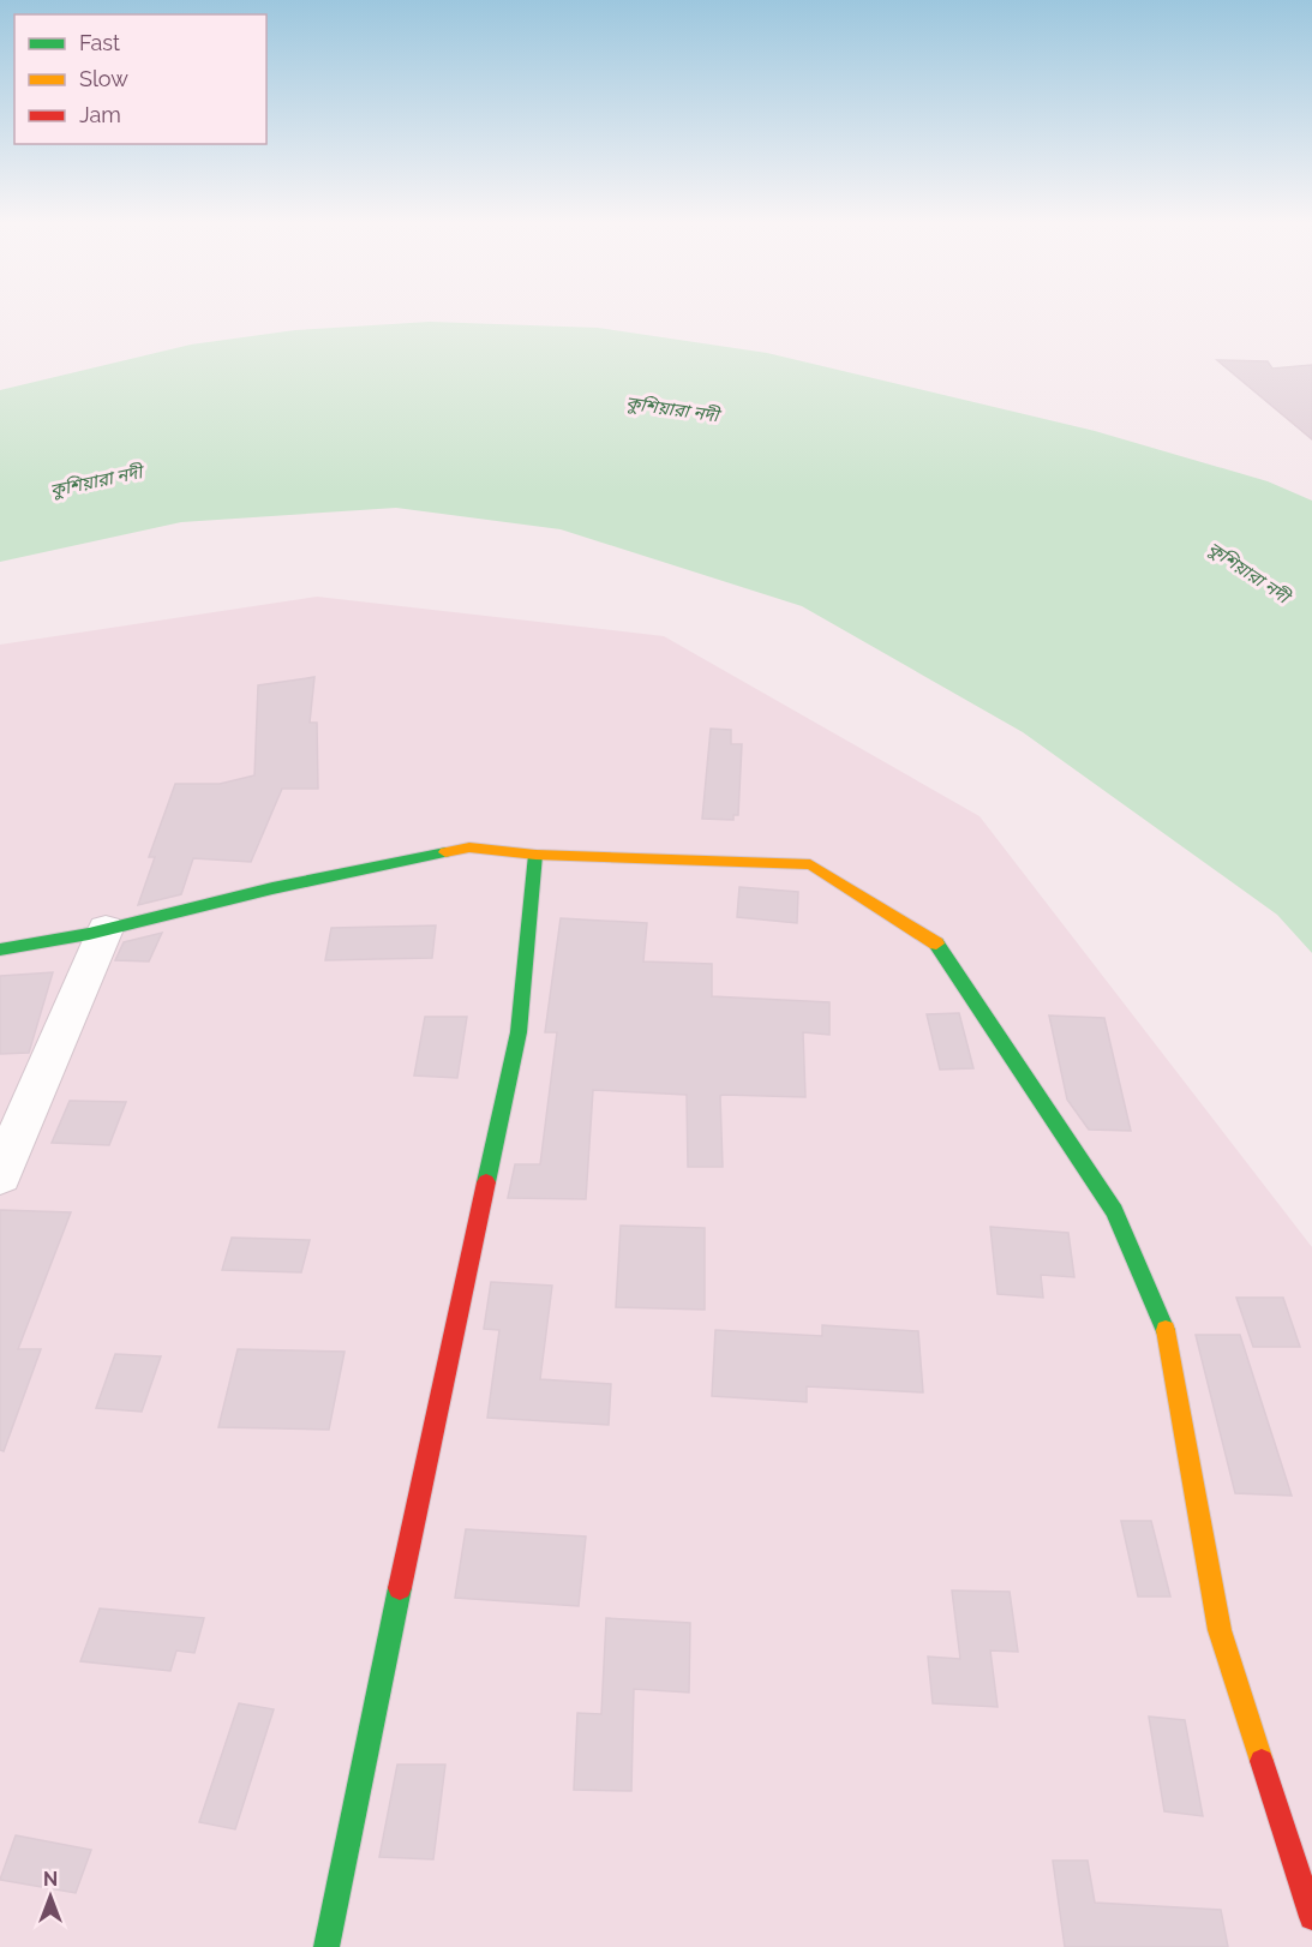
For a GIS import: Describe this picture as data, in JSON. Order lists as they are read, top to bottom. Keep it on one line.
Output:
{"water":["কুশিয়ারা নদী"],"legend":["Fast","Slow","Jam"],"north":"top"}
